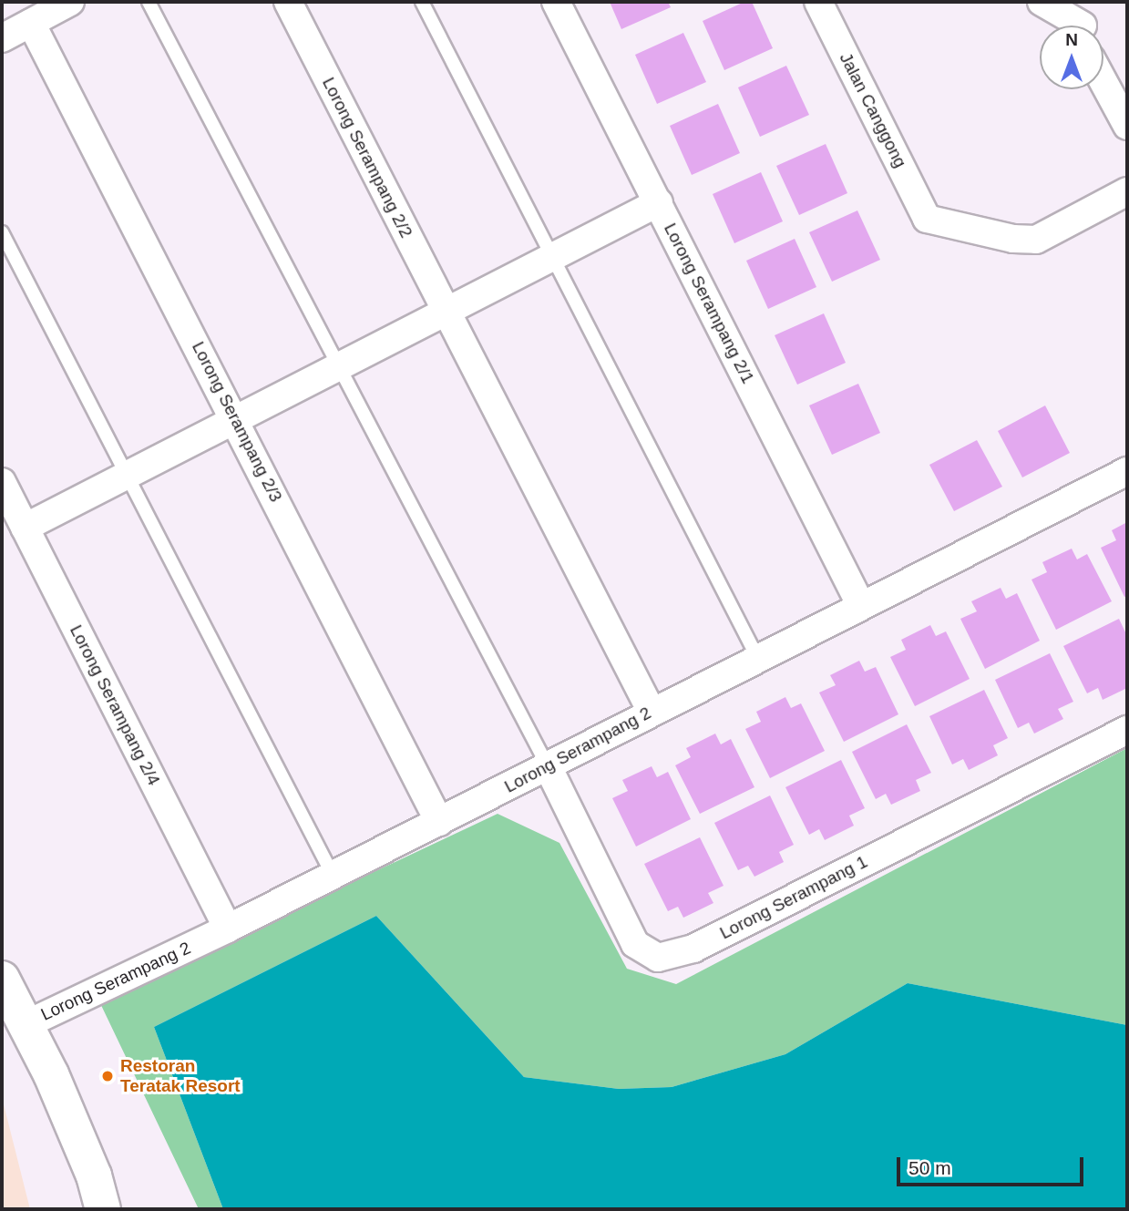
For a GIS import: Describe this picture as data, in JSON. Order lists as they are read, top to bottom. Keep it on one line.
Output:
{"streets":{"street":["Jalan Canggong","Lorong Serampang 2/2","Lorong Serampang 2/1","Lorong Serampang 2/3","Lorong Serampang 2/4","Lorong Serampang 2","Lorong Serampang 1"]},"crossings":[["Lorong Serampang 2/2","Lorong Serampang 2"],["Lorong Serampang 2/1","Lorong Serampang 2"],["Lorong Serampang 2/3","Lorong Serampang 2"],["Lorong Serampang 2/4","Lorong Serampang 2"],["Lorong Serampang 2","Lorong Serampang 1"]],"places":["Restoran Teratak Resort"],"scale_bar":"50 m","north":"top"}
